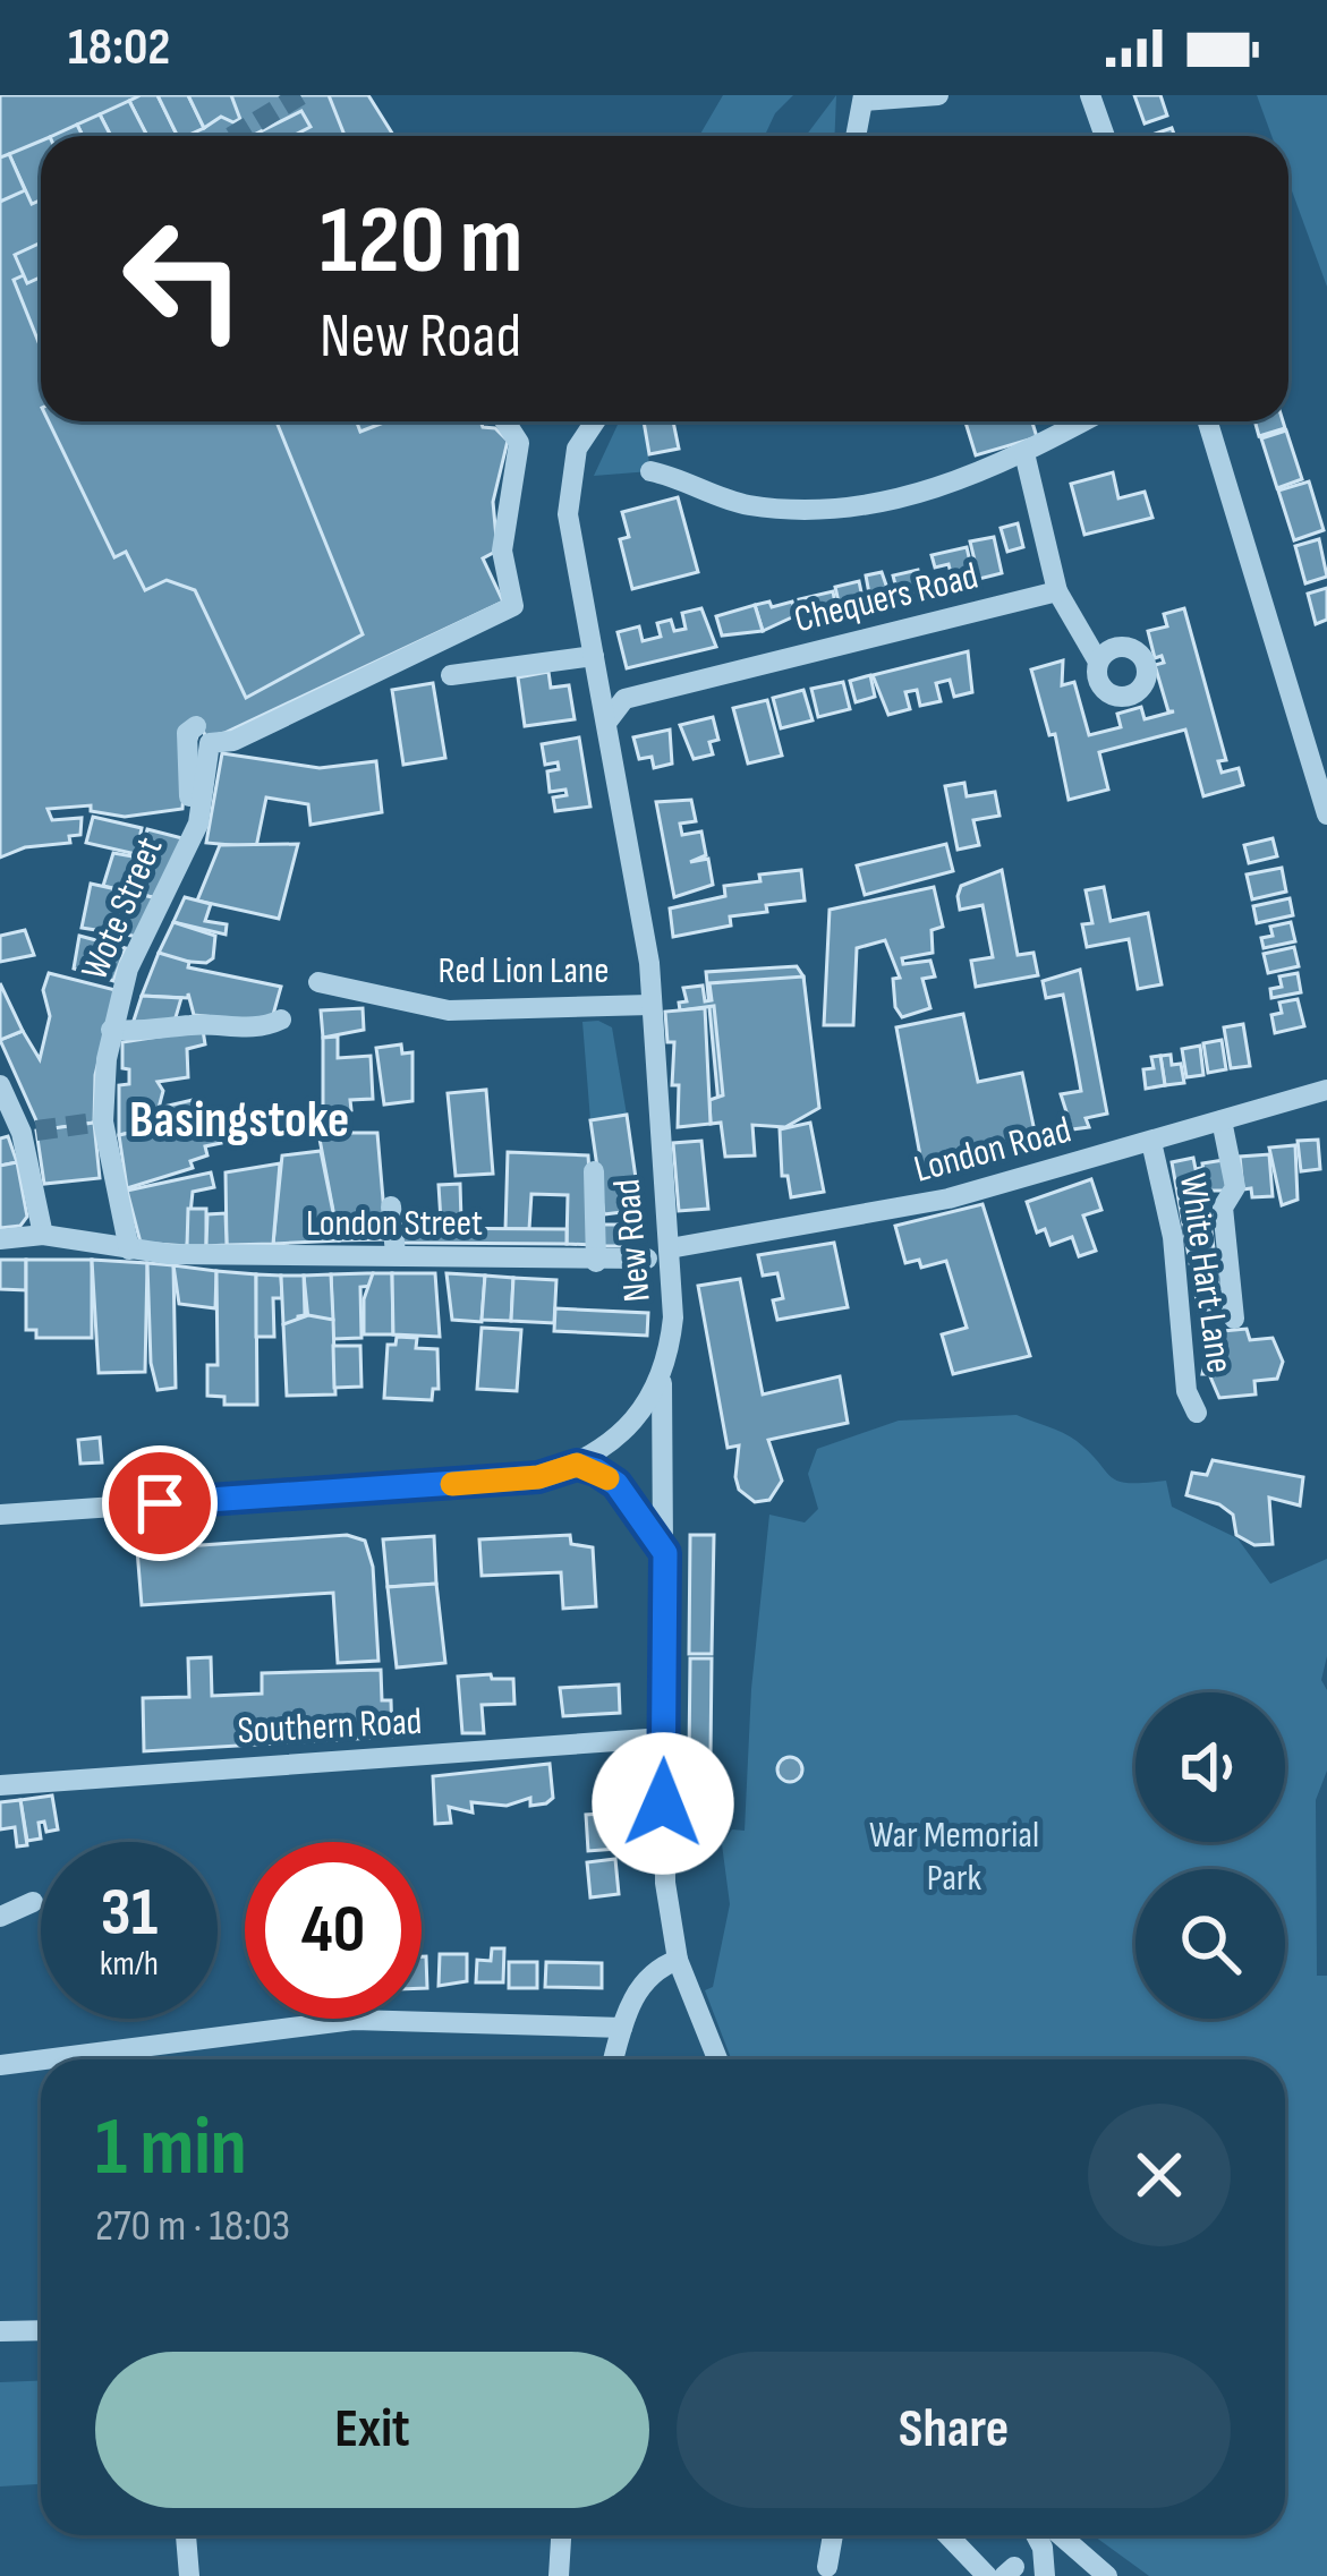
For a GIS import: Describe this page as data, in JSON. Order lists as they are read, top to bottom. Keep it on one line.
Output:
{"streets":{"street":["Chequers Road","Wote Street","Red Lion Lane","London Road","London Street","New Road","White Hart Lane","Southern Road"]},"crossings":[["Chequers Road","New Road"],["Wote Street","London Street"],["Red Lion Lane","New Road"],["London Road","New Road"],["London Road","White Hart Lane"]],"districts":["Basingstoke"],"parks":["War Memorial Park"],"page":{"status":"18:02","turn":["120 m","New Road"],"speed":"31 km/h","limit":"40","heading":["1 min","270 m · 18:03"],"buttons":["Exit","Share"]}}
